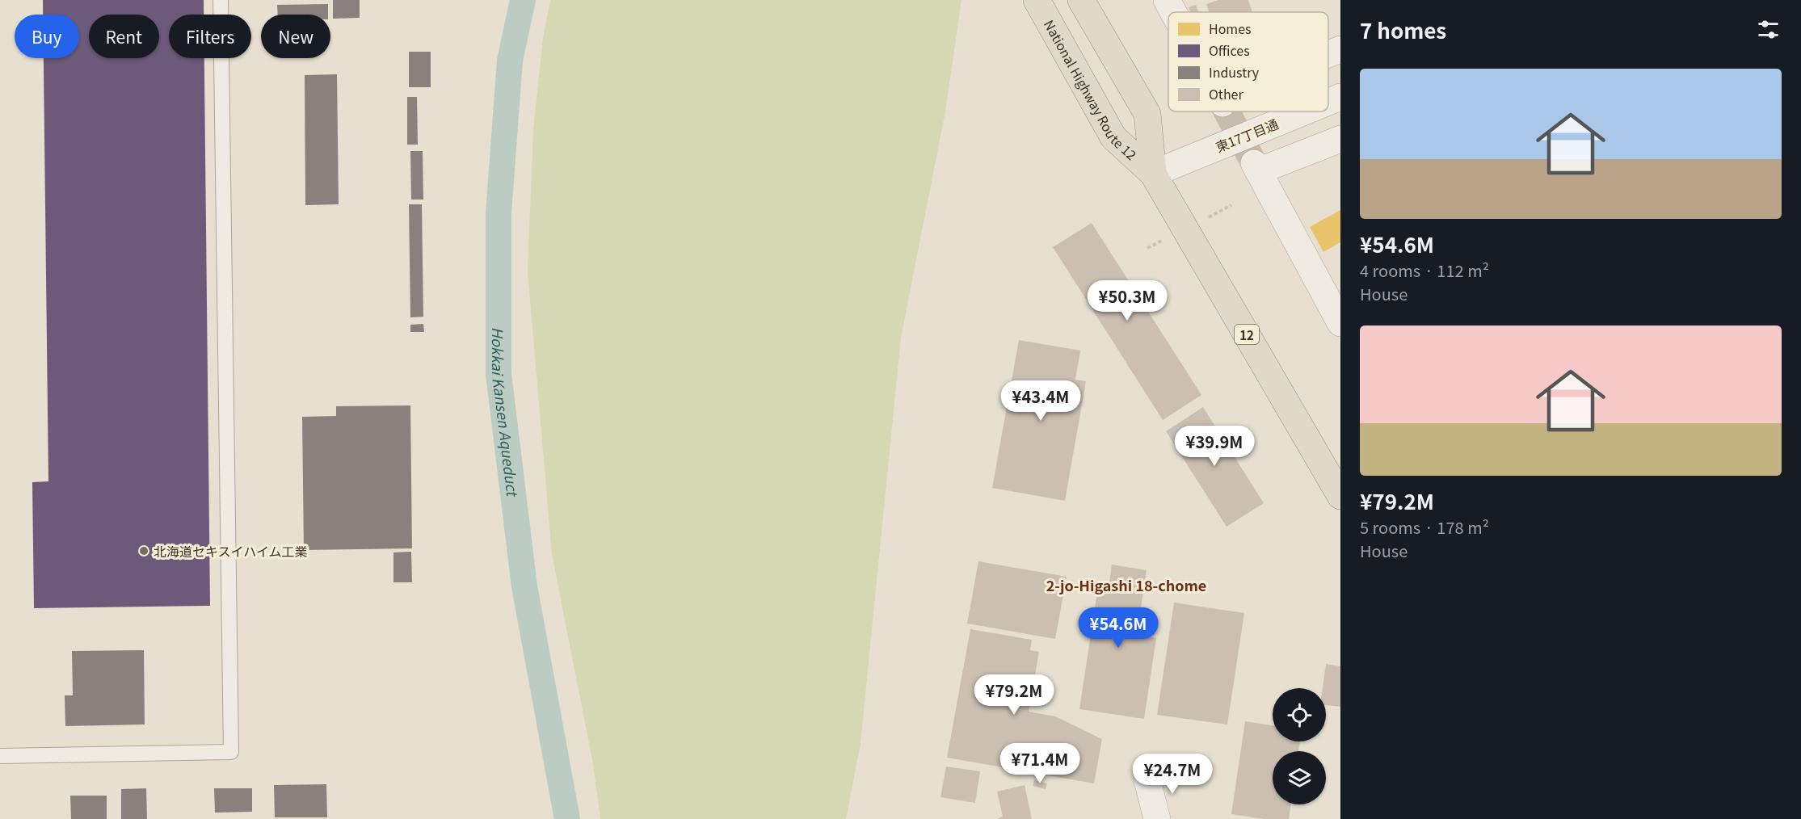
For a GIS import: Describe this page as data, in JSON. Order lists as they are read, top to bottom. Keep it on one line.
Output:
{"streets":{"highway":["National Highway Route 12","12"],"street":["東17丁目通"]},"crossings":[["National Highway Route 12","東17丁目通"]],"districts":["2-jo-Higashi 18-chome"],"water":["Hokkai Kansen Aqueduct"],"places":["北海道セキスイハイム工業"],"legend":["Homes","Offices","Industry","Other"],"page":{"heading":"7 homes","chip":["Buy","Rent","Filters","New"],"list":[{"name":"¥54.6M","note":"4 rooms · 112 m² · House"},{"name":"¥79.2M","note":"5 rooms · 178 m² · House"}],"price":["¥50.3M","¥43.4M","¥39.9M","¥54.6M","¥79.2M","¥71.4M","¥24.7M"]}}
